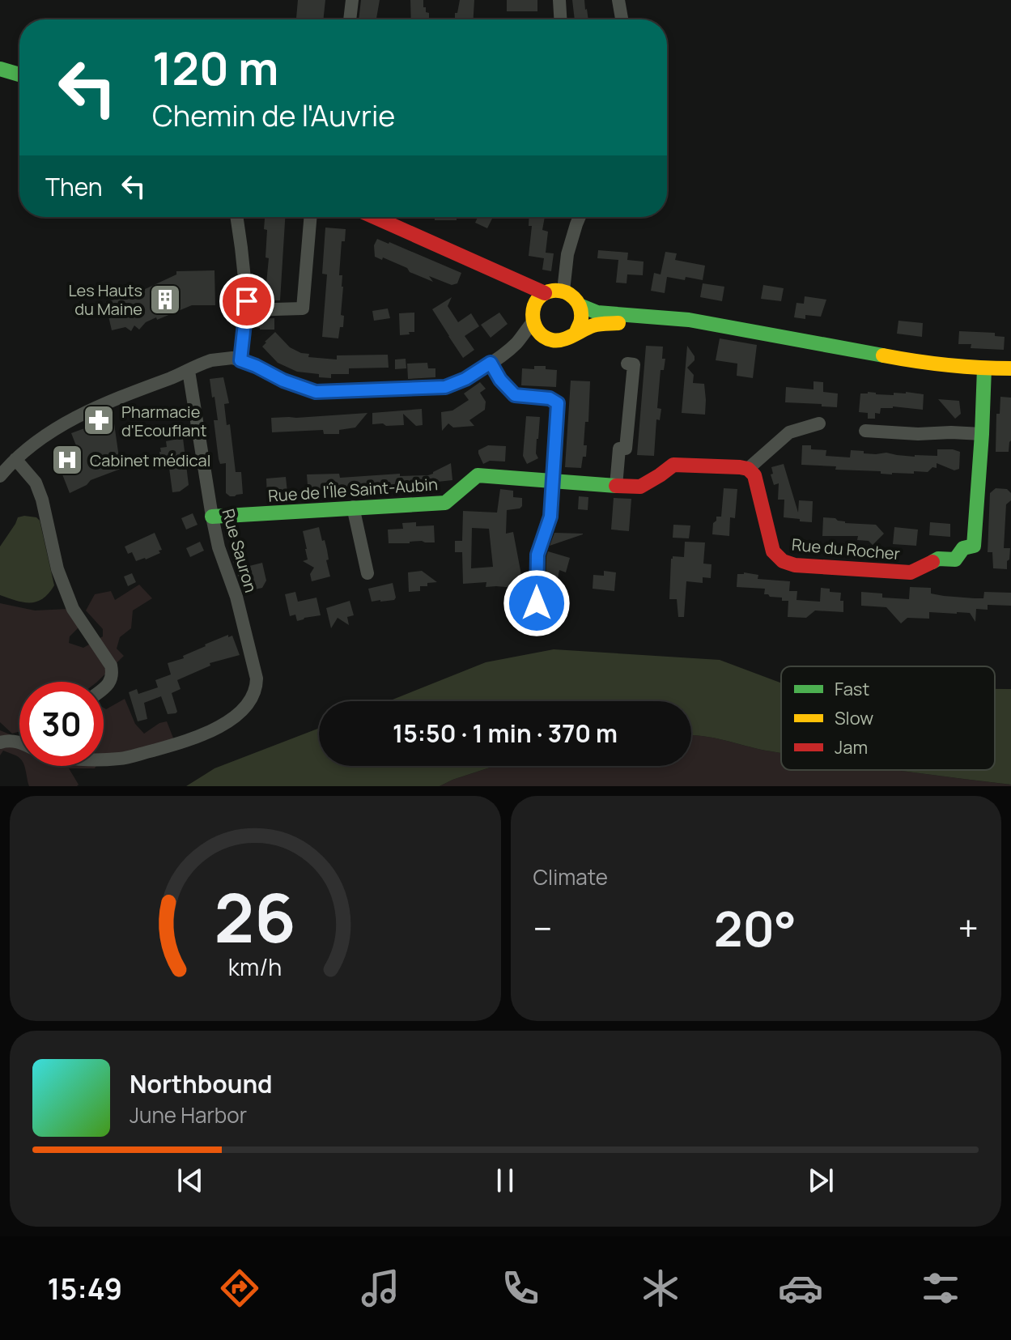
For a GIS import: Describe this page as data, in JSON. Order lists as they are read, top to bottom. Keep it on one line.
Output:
{"streets":{"street":["Rue de l'Île Saint-Aubin","Rue du Rocher","Rue Sauron"]},"crossings":[["Rue de l'Île Saint-Aubin","Rue du Rocher"],["Rue de l'Île Saint-Aubin","Rue Sauron"]],"places":{"building":["Les Hauts du Maine"],"pharmacy":["Pharmacie d'Ecouflant"],"hospital":["Cabinet médical"]},"legend":["Fast","Slow","Jam"],"page":{"turn":["120 m","Chemin de l'Auvrie"],"then":"Then","limit":"30","trip":"15:50 · 1 min · 370 m","tile":"Climate","heat":["−","20°","+"],"song":["Northbound","June Harbor"],"tabs":"15:49","gauge":["26","km/h"]}}
